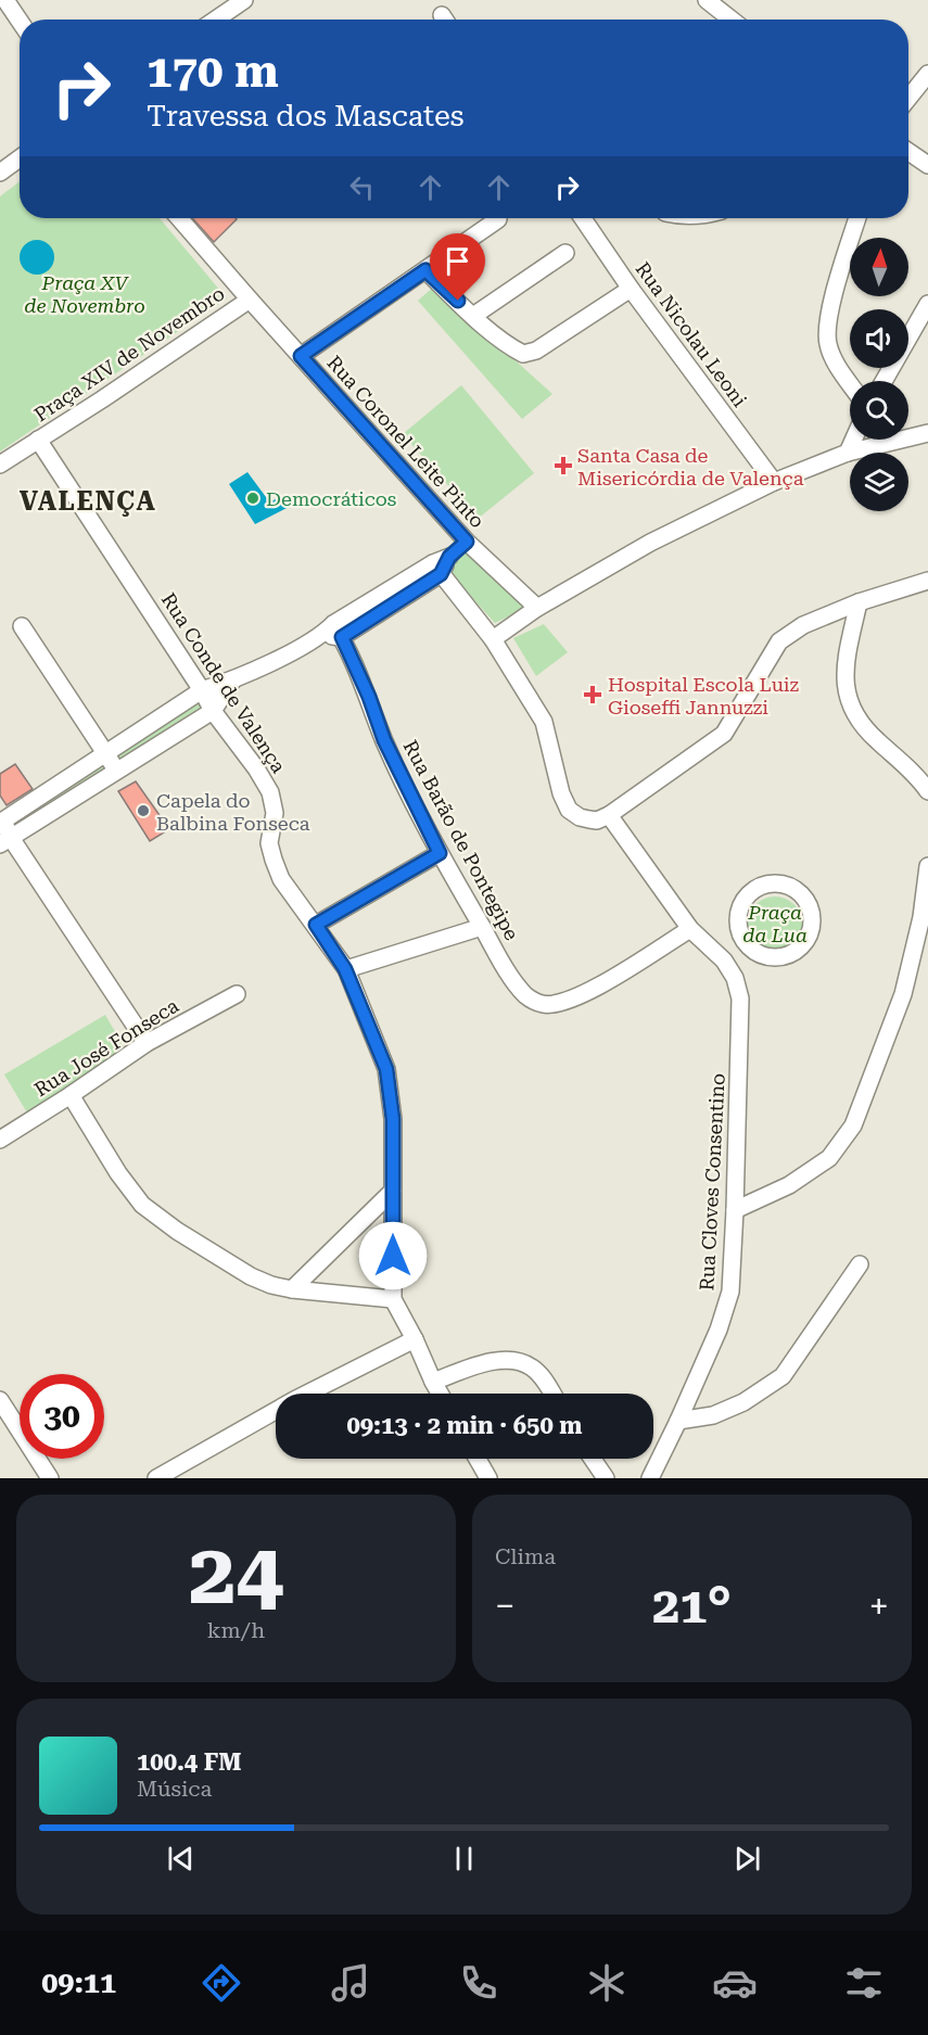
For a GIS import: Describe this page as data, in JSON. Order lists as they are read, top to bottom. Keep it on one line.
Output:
{"streets":{"street":["Rua Nicolau Leoni","Praça XIV de Novembro","Rua Coronel Leite Pinto","Rua Conde de Valença","Rua Barão de Pontegipe","Rua José Fonseca","Rua Cloves Consentino"]},"crossings":[["Praça XIV de Novembro","Rua Coronel Leite Pinto"],["Praça XIV de Novembro","Rua Conde de Valença"],["Rua Barão de Pontegipe","Rua Cloves Consentino"]],"districts":["VALENÇA"],"parks":["Praça XV de Novembro","Praça da Lua"],"places":{"health":["Santa Casa de Misericórdia de Valença","Hospital Escola Luiz Gioseffi Jannuzzi"],"other":["Democráticos","Capela do Balbina Fonseca"]},"north":"top","page":{"turn":["170 m","Travessa dos Mascates"],"limit":"30","trip":"09:13 · 2 min · 650 m","tile":[["24","km/h"],"Clima"],"heat":["−","21°","+"],"song":["100.4 FM","Música"],"tabs":"09:11"}}
